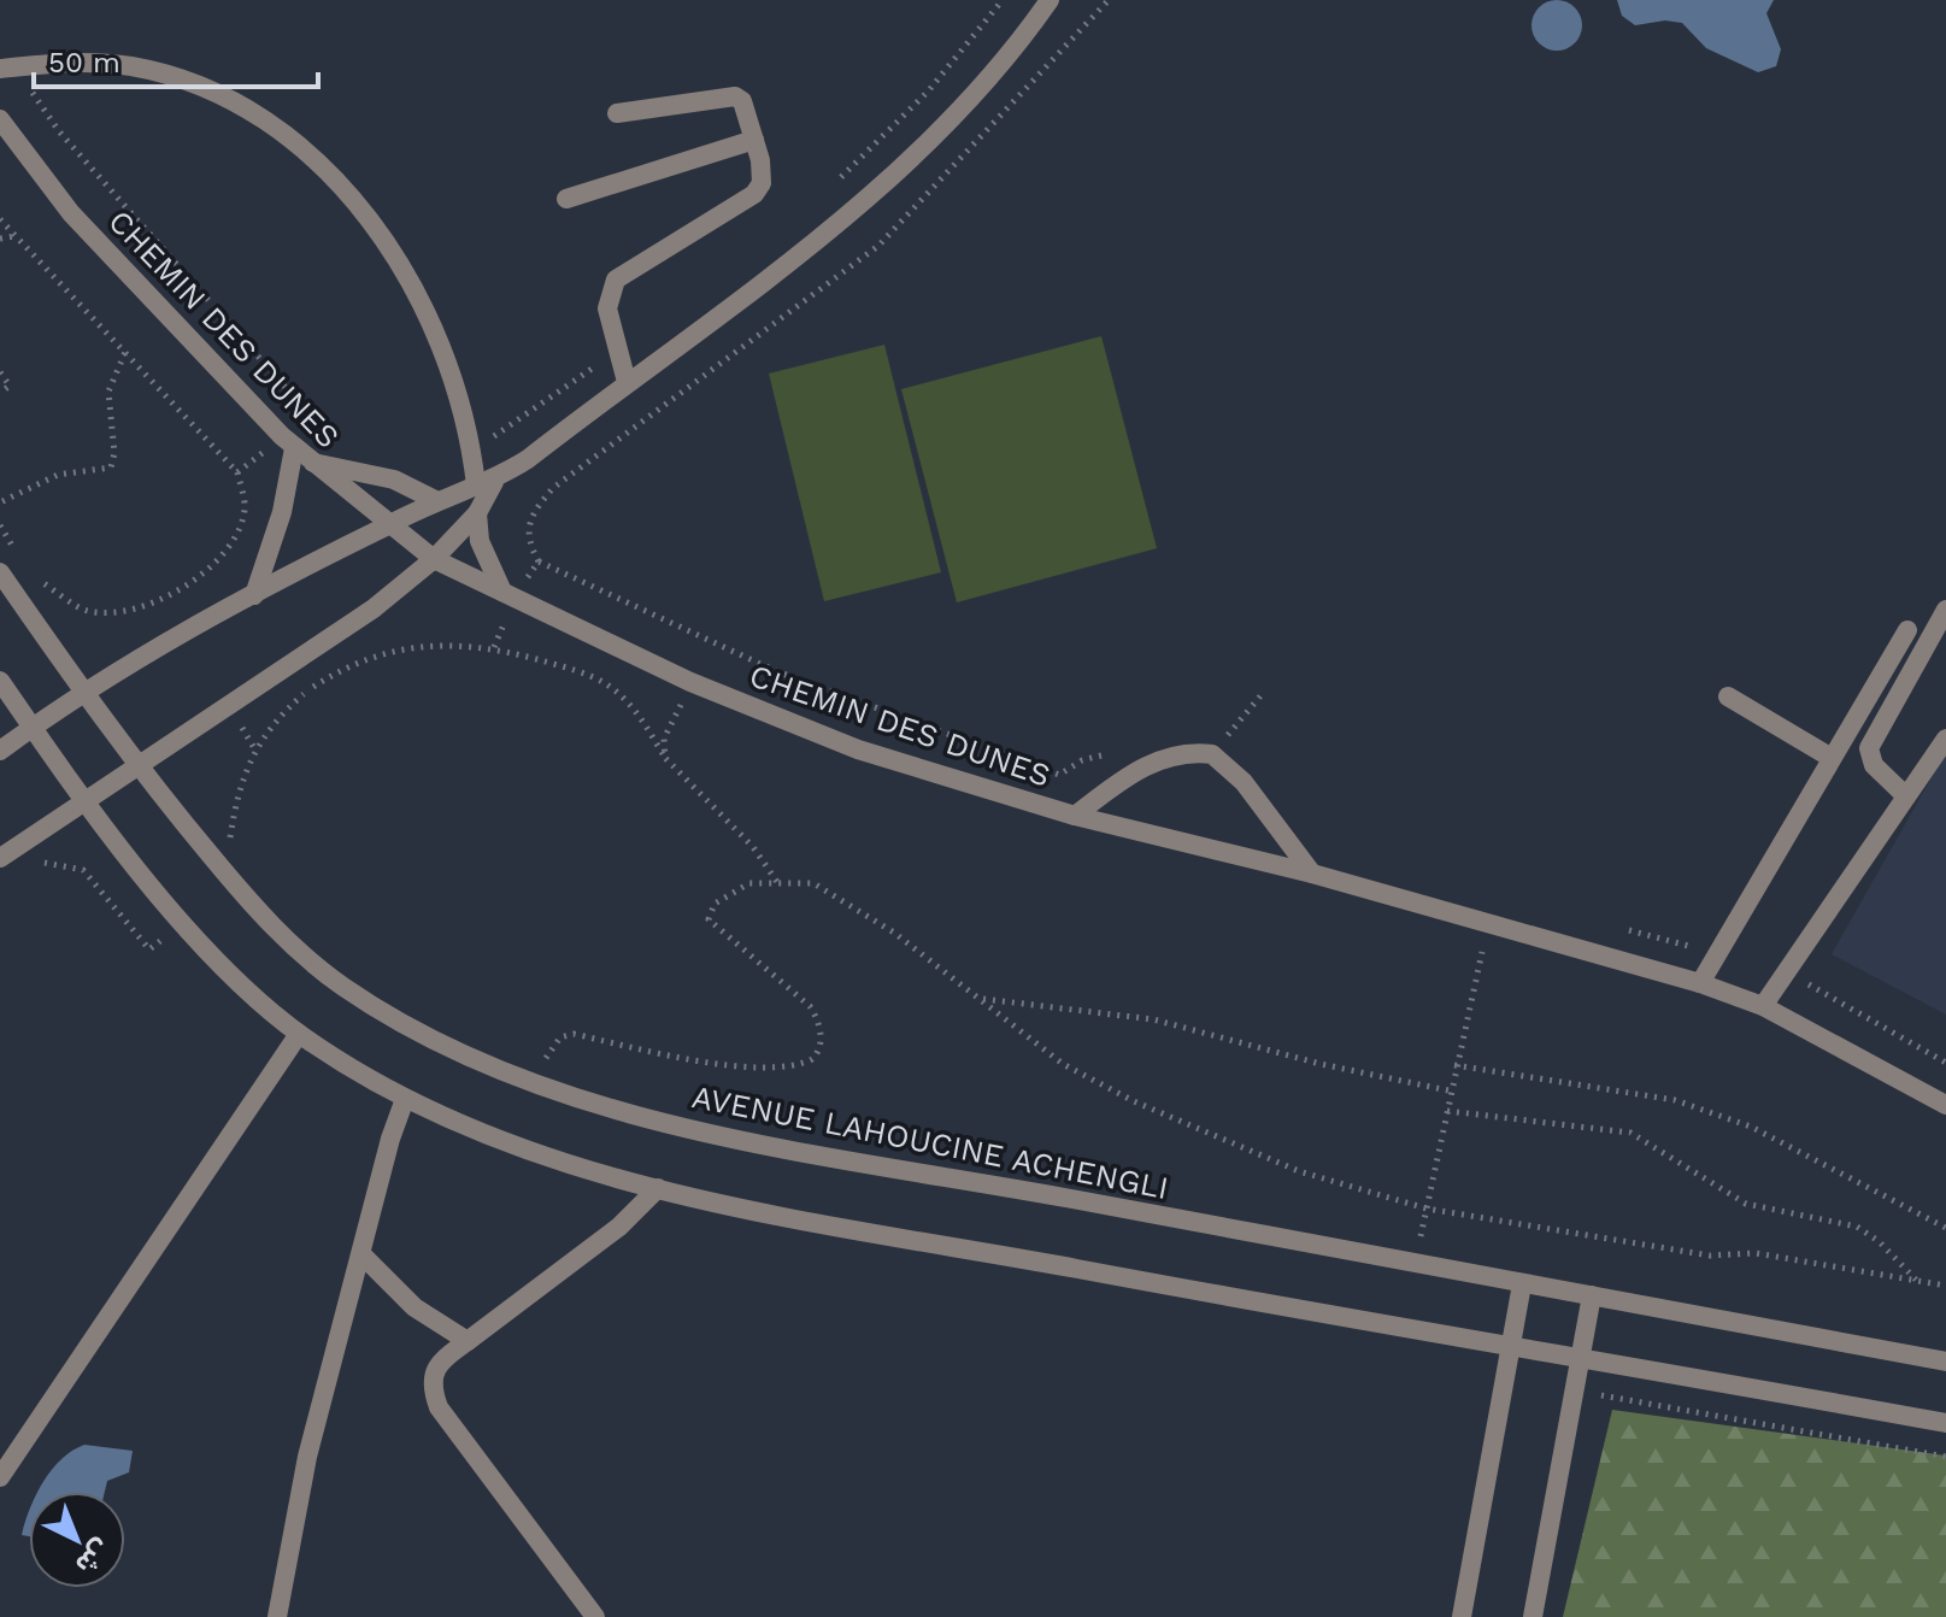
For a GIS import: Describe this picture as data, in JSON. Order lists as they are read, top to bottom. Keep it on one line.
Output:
{"streets":{"street":["CHEMIN DES DUNES","AVENUE LAHOUCINE ACHENGLI"]},"scale_bar":"50 m","north":"bottom right"}
